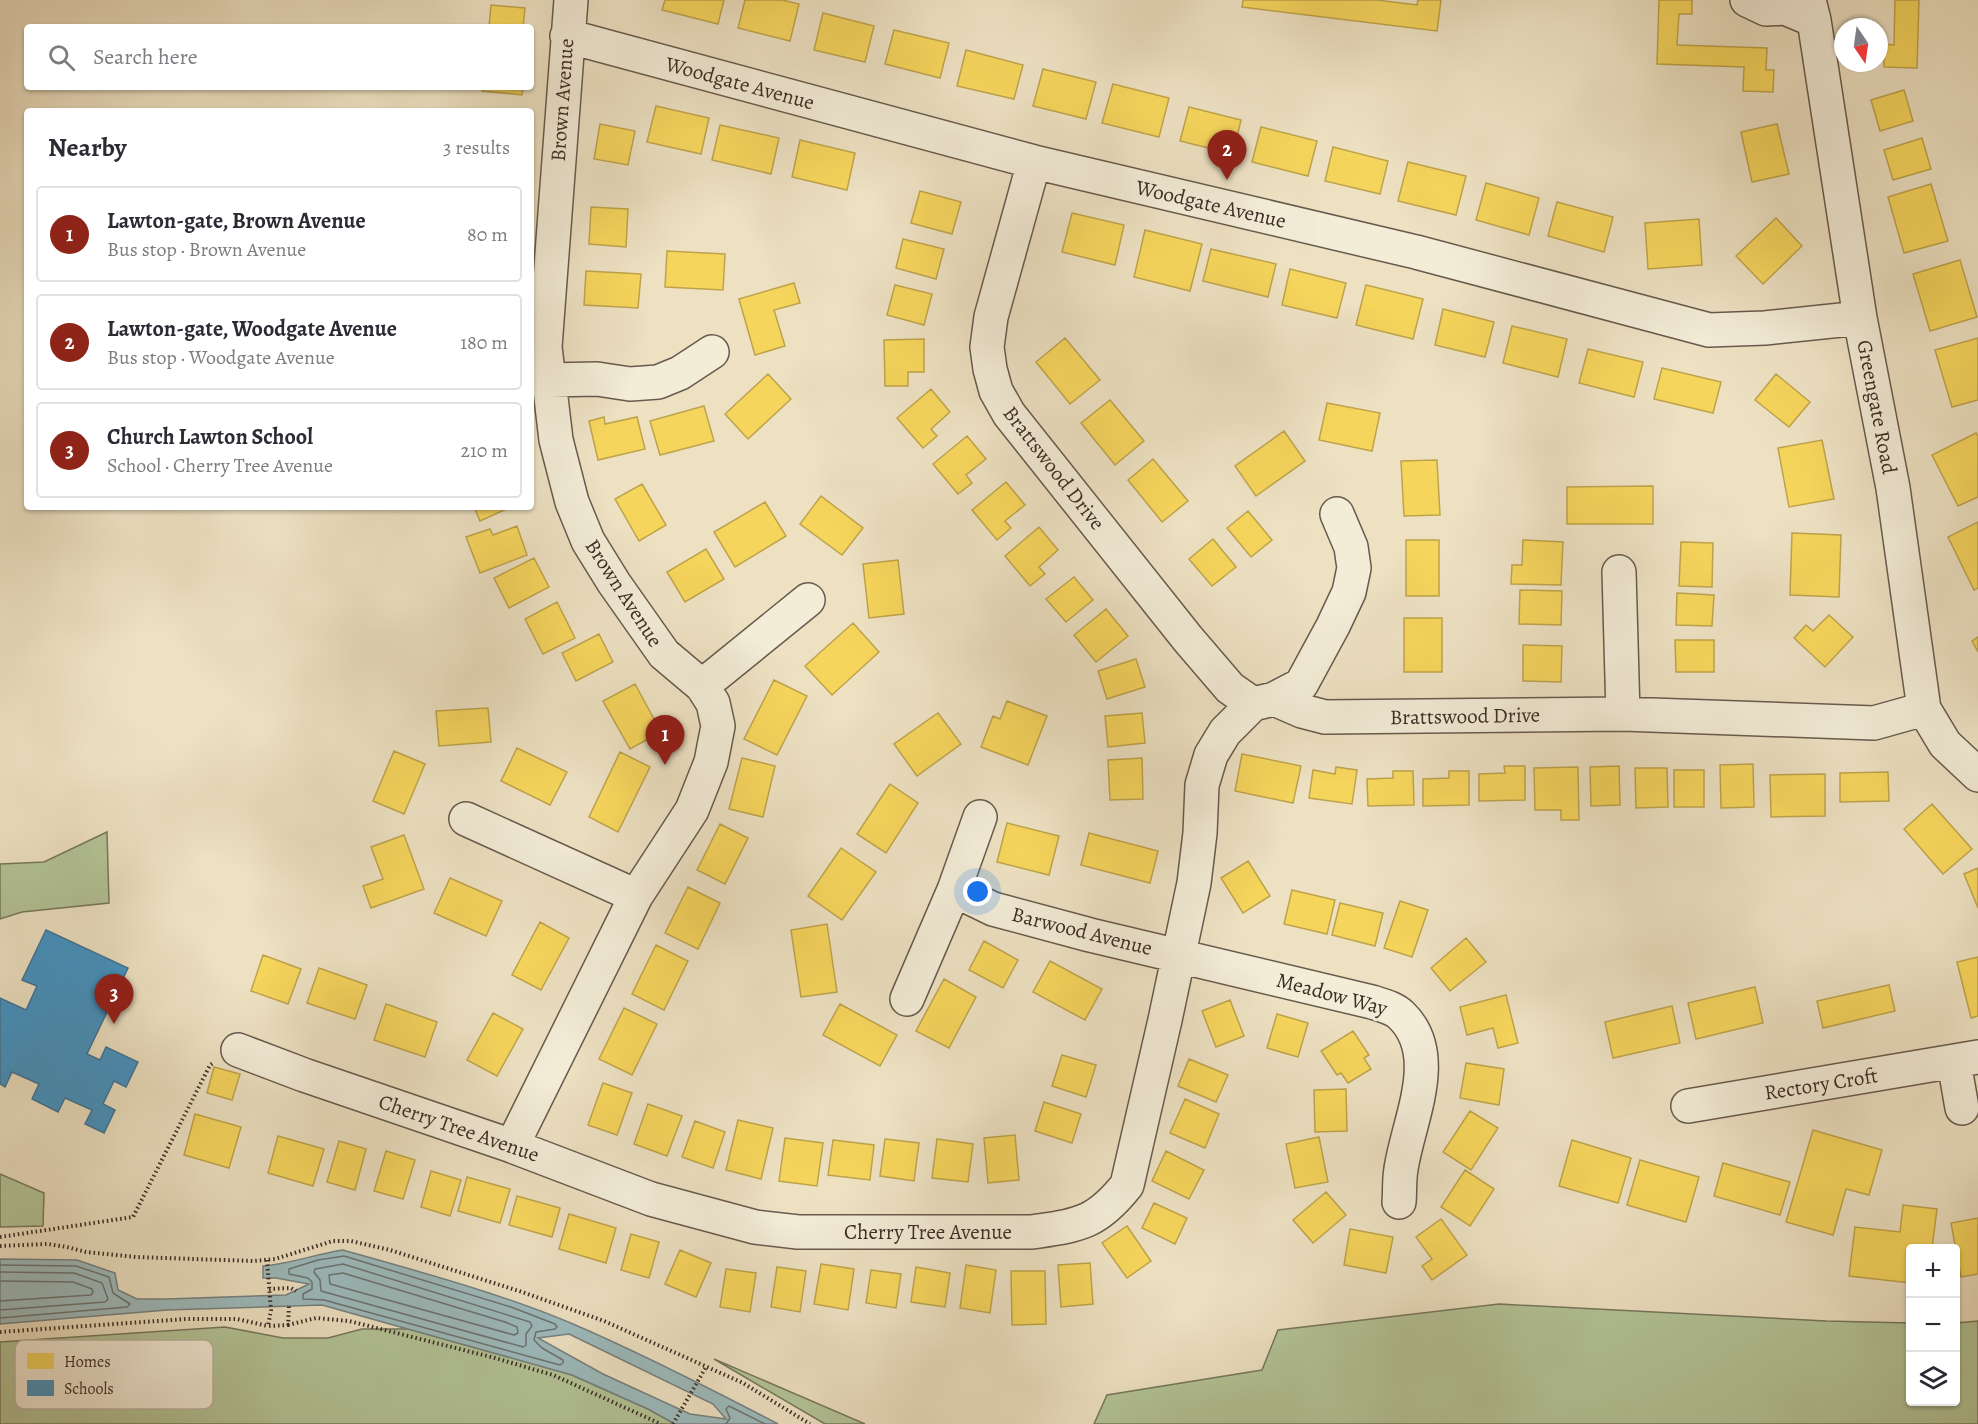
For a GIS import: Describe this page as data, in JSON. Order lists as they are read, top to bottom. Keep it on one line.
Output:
{"streets":{"street":["Woodgate Avenue","Brown Avenue","Greengate Road","Brattswood Drive","Barwood Avenue","Meadow Way","Rectory Croft","Cherry Tree Avenue"]},"crossings":[["Woodgate Avenue","Brown Avenue"],["Woodgate Avenue","Greengate Road"],["Woodgate Avenue","Brattswood Drive"],["Brown Avenue","Cherry Tree Avenue"],["Greengate Road","Brattswood Drive"],["Brattswood Drive","Cherry Tree Avenue"],["Barwood Avenue","Meadow Way"],["Barwood Avenue","Cherry Tree Avenue"],["Meadow Way","Cherry Tree Avenue"]],"legend":["Homes","Schools"],"north":"bottom","page":{"search":"Search here","heading":["Nearby","3 results"],"pins":["2","1","3"],"list":[{"mark":"1","name":"Lawton-gate, Brown Avenue","note":"Bus stop · Brown Avenue","value":"80 m"},{"mark":"2","name":"Lawton-gate, Woodgate Avenue","note":"Bus stop · Woodgate Avenue","value":"180 m"},{"mark":"3","name":"Church Lawton School","note":"School · Cherry Tree Avenue","value":"210 m"}],"map_buttons":["+","−"]}}
